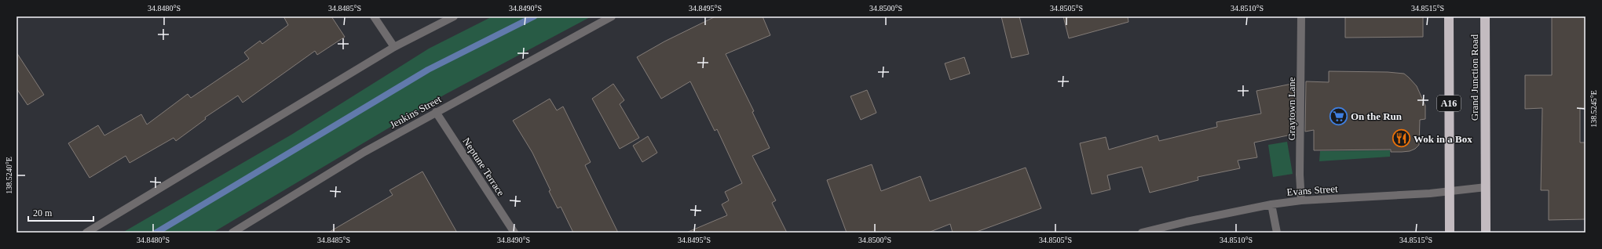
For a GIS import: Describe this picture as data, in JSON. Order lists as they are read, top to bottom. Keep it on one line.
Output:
{"streets":{"highway":["Grand Junction Road","A16"],"street":["Graytown Lane","Jenkins Street","Neptune Terrace","Evans Street"]},"crossings":[["Grand Junction Road","Evans Street"],["A16","Evans Street"],["Graytown Lane","Evans Street"],["Jenkins Street","Neptune Terrace"]],"places":{"supermarket":["On the Run"],"restaurant":["Wok in a Box"]},"scale_bar":"20 m","coordinates":["34.8480°S","34.8485°S","34.8490°S","34.8495°S","34.8500°S","34.8505°S","34.8510°S","34.8515°S","138.5245°E","138.5240°E"]}
